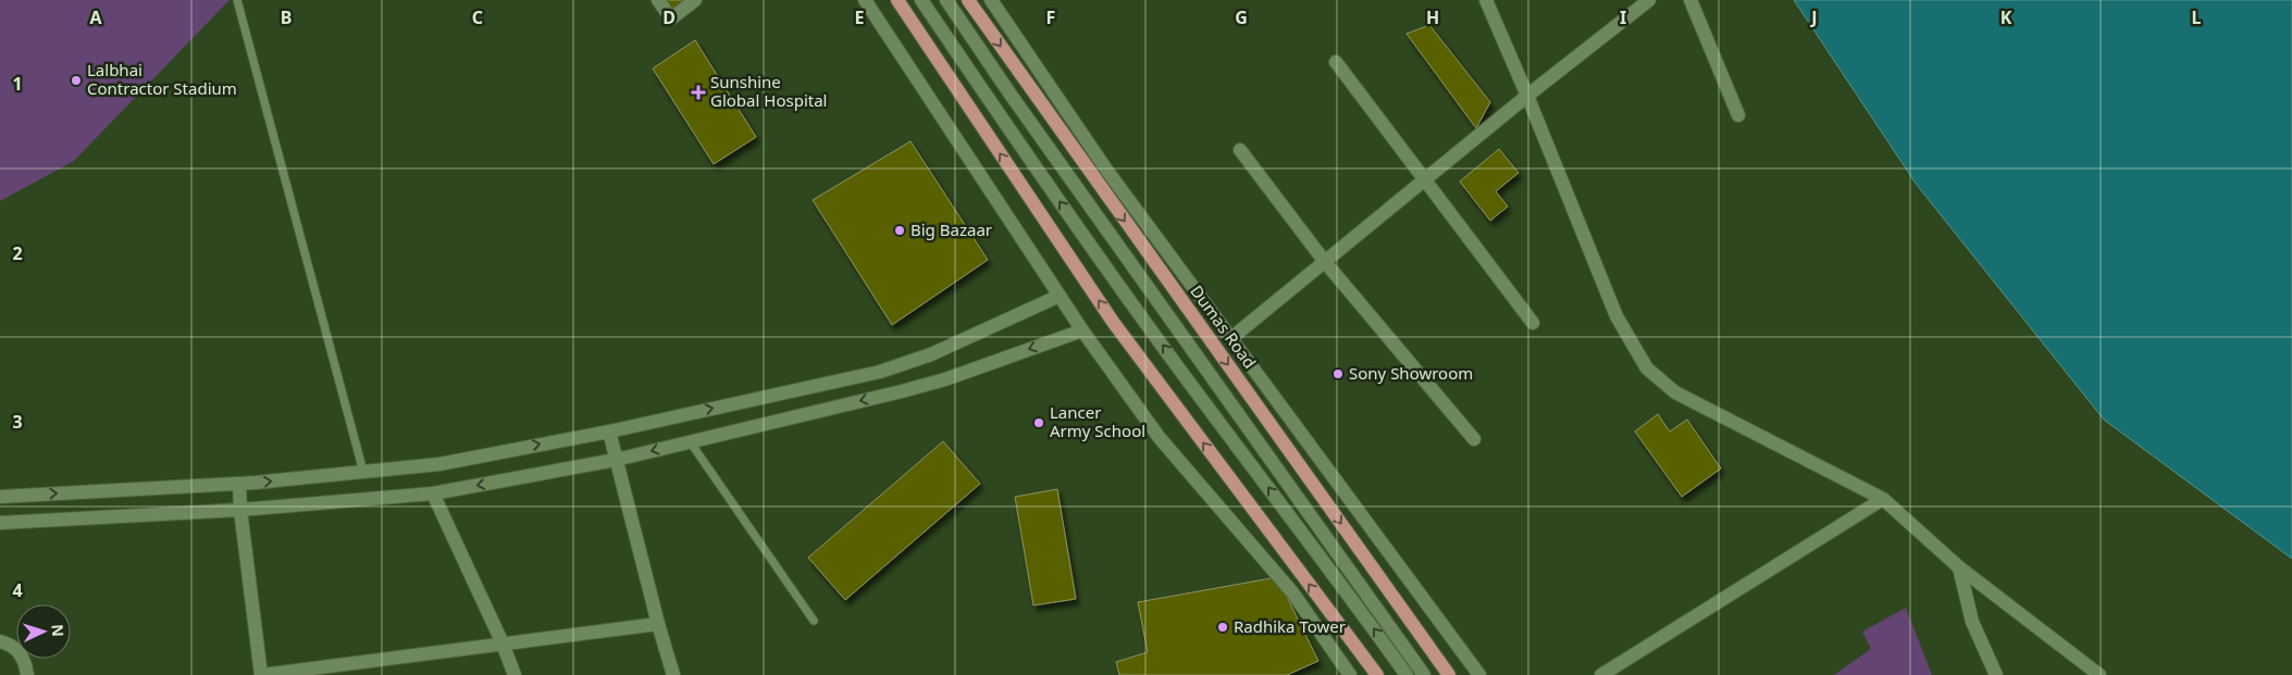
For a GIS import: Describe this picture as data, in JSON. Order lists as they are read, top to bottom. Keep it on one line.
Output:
{"streets":{"main road":["Dumas Road"]},"places":{"other":["Lalbhai Contractor Stadium","Big Bazaar","Sony Showroom","Lancer Army School","Radhika Tower"],"health":["Sunshine Global Hospital"]},"north":"right","grid":{"columns":["A","B","C","D","E","F","G","H","I","J","K","L"],"rows":["1","2","3","4"]}}
